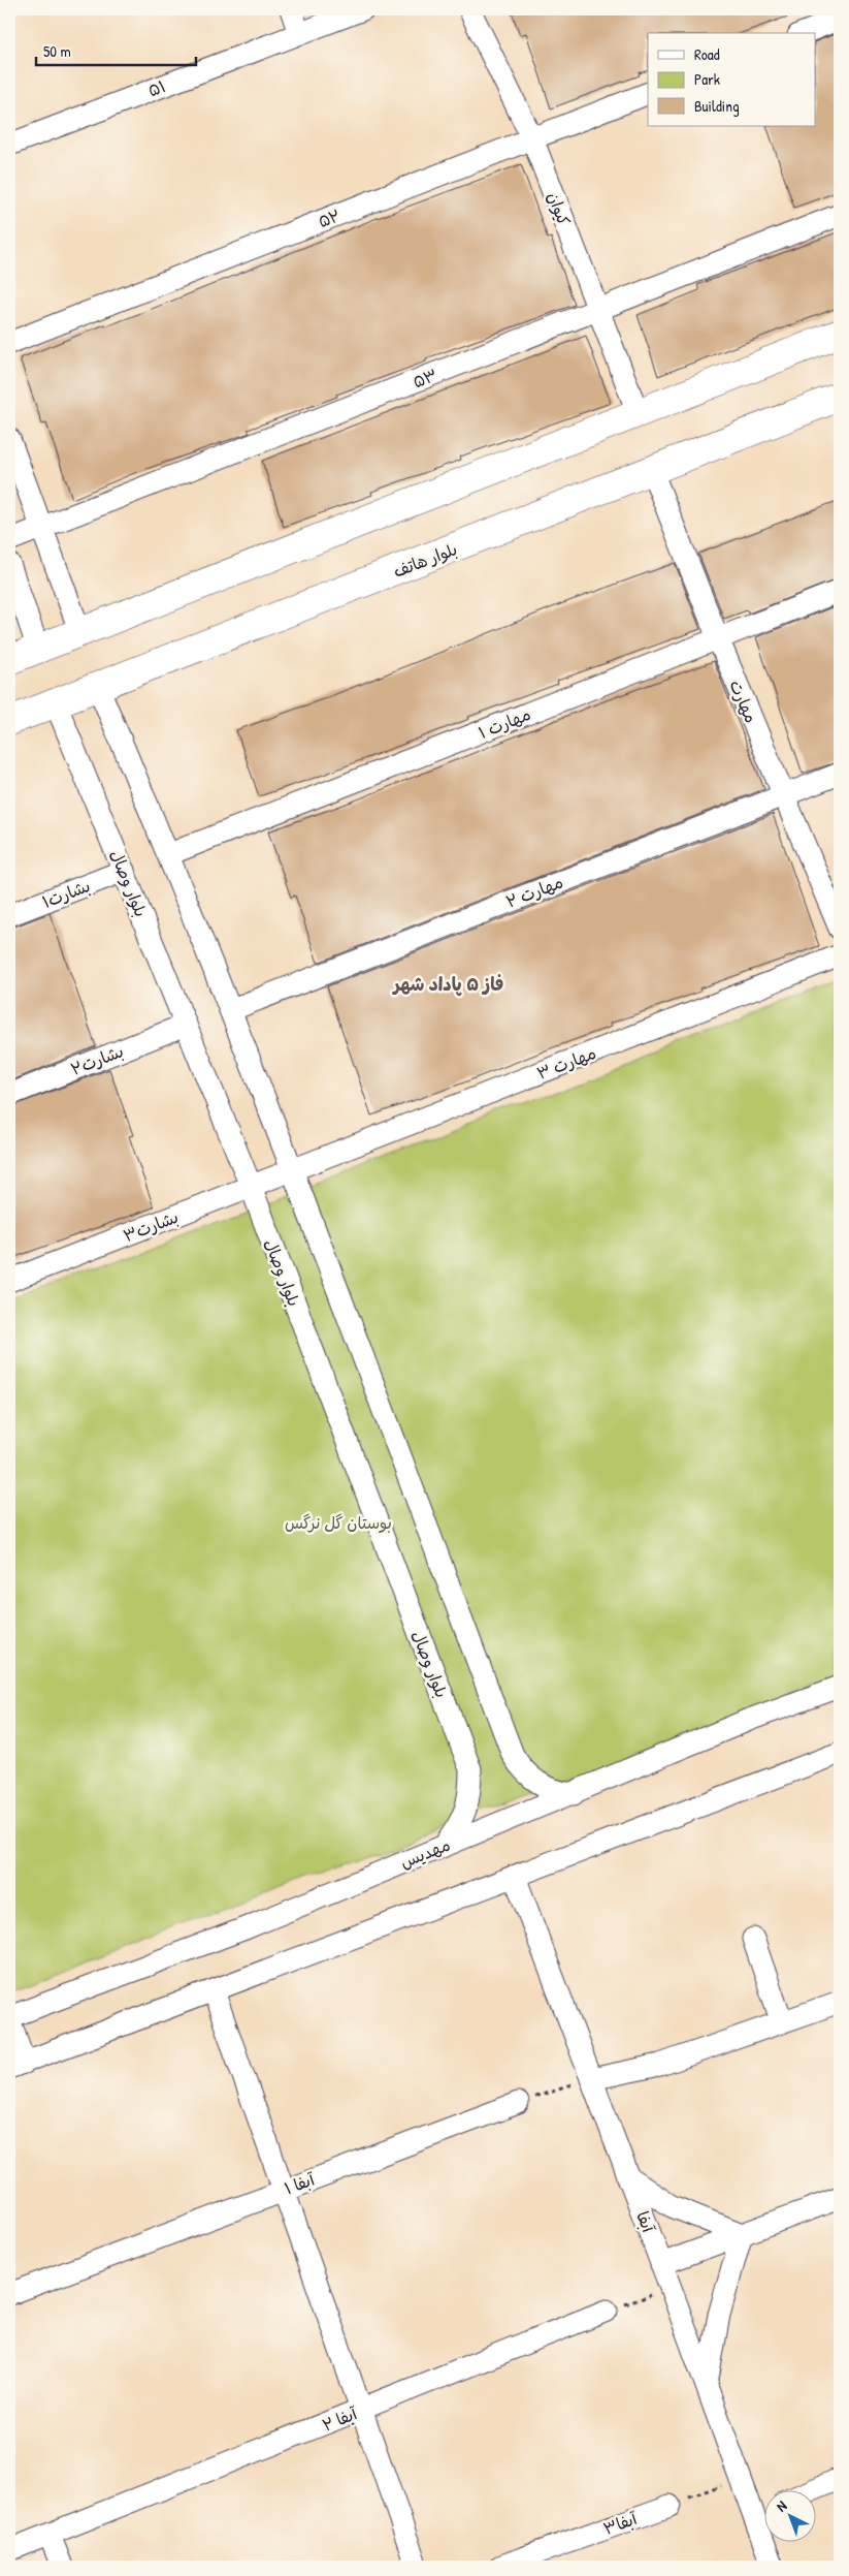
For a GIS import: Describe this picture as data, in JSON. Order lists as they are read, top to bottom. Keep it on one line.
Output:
{"streets":{"main road":["بلوار هاتف"],"street":["۵۱","کیوان","۵۲","۵۳","مهارت","مهارت ۱","بلوار وصال","مهارت ۲","بشارت۱","بشارت۲","مهارت ۳","بشارت۳","مهدیس","آبفا ۱","آبفا","آبفا ۲","آبفا۳"]},"crossings":[["کیوان","۵۲"],["کیوان","۵۳"],["بلوار هاتف","مهارت"],["بلوار هاتف","بلوار وصال"],["مهارت","مهارت ۱"],["مهارت","مهارت ۲"],["بلوار وصال","بشارت۱"],["بلوار وصال","بشارت۲"],["بلوار وصال","بشارت۳"],["بلوار وصال","مهدیس"],["مهارت ۳","بشارت۳"]],"districts":["فاز ۵ پاداد شهر"],"parks":["بوستان گل نرگس"],"legend":["Road","Park","Building"],"scale_bar":"50 m","north":"top left"}
